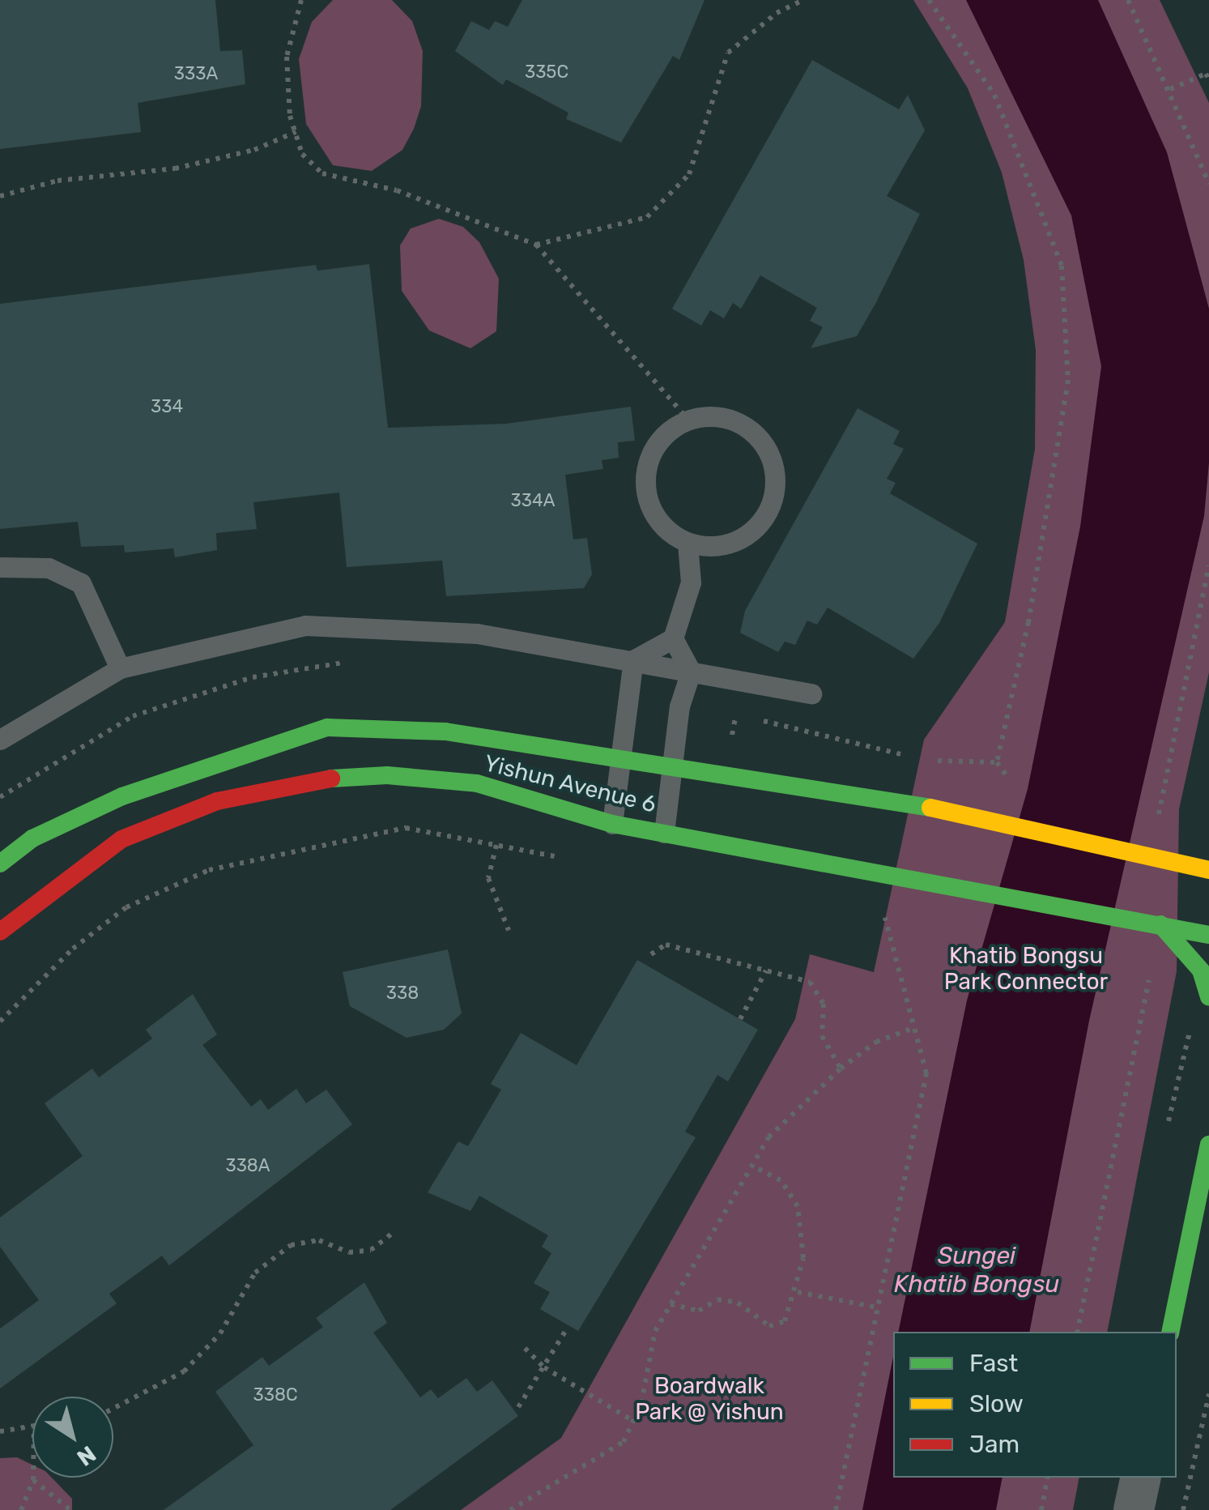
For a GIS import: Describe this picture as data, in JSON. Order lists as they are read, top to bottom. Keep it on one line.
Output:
{"streets":{"main road":["Yishun Avenue 6"]},"water":["Sungei Khatib Bongsu"],"parks":["Khatib Bongsu Park Connector","Boardwalk Park @ Yishun"],"house_numbers":["335C","333A","334","334A","338","338A","338C"],"legend":["Fast","Slow","Jam"],"north":"bottom right"}
